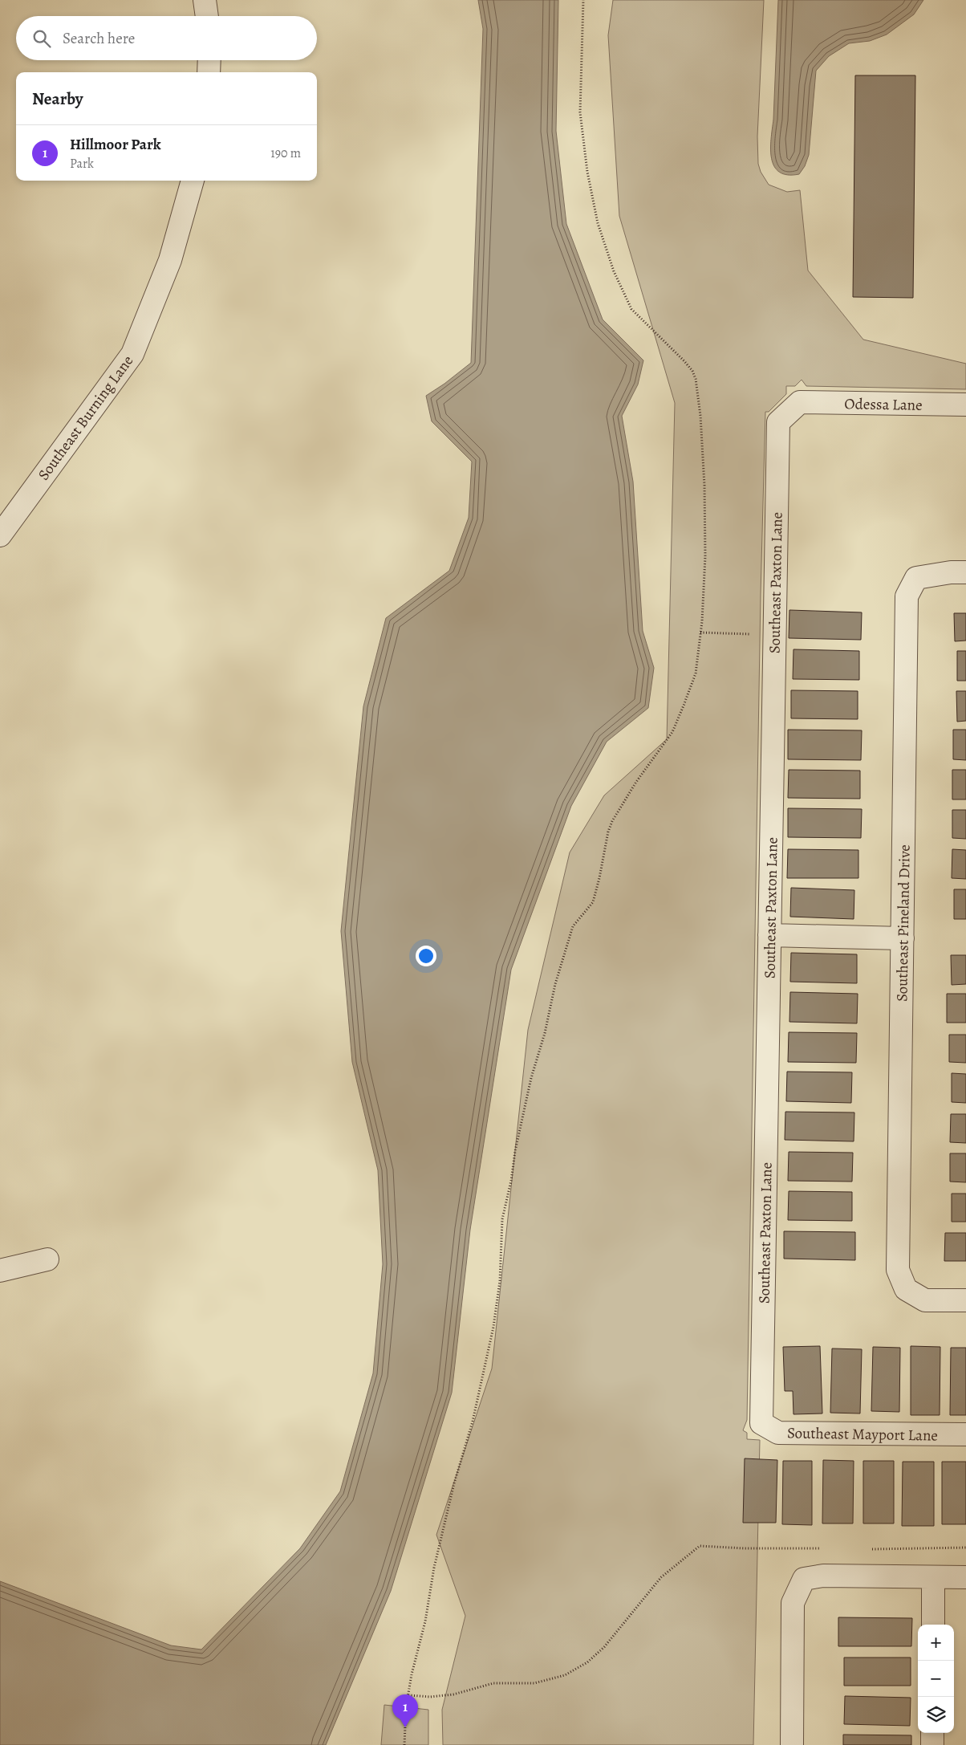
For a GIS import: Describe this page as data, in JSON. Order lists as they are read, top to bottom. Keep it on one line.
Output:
{"streets":{"street":["Odessa Lane","Southeast Burning Lane","Southeast Paxton Lane","Southeast Pineland Drive","Southeast Mayport Lane"]},"crossings":[["Odessa Lane","Southeast Paxton Lane"],["Southeast Paxton Lane","Southeast Mayport Lane"]],"page":{"search":"Search here","heading":"Nearby","list":[{"mark":"1","name":"Hillmoor Park","note":"Park","value":"190 m"}],"map_buttons":["+","−"],"pins":"1"}}
